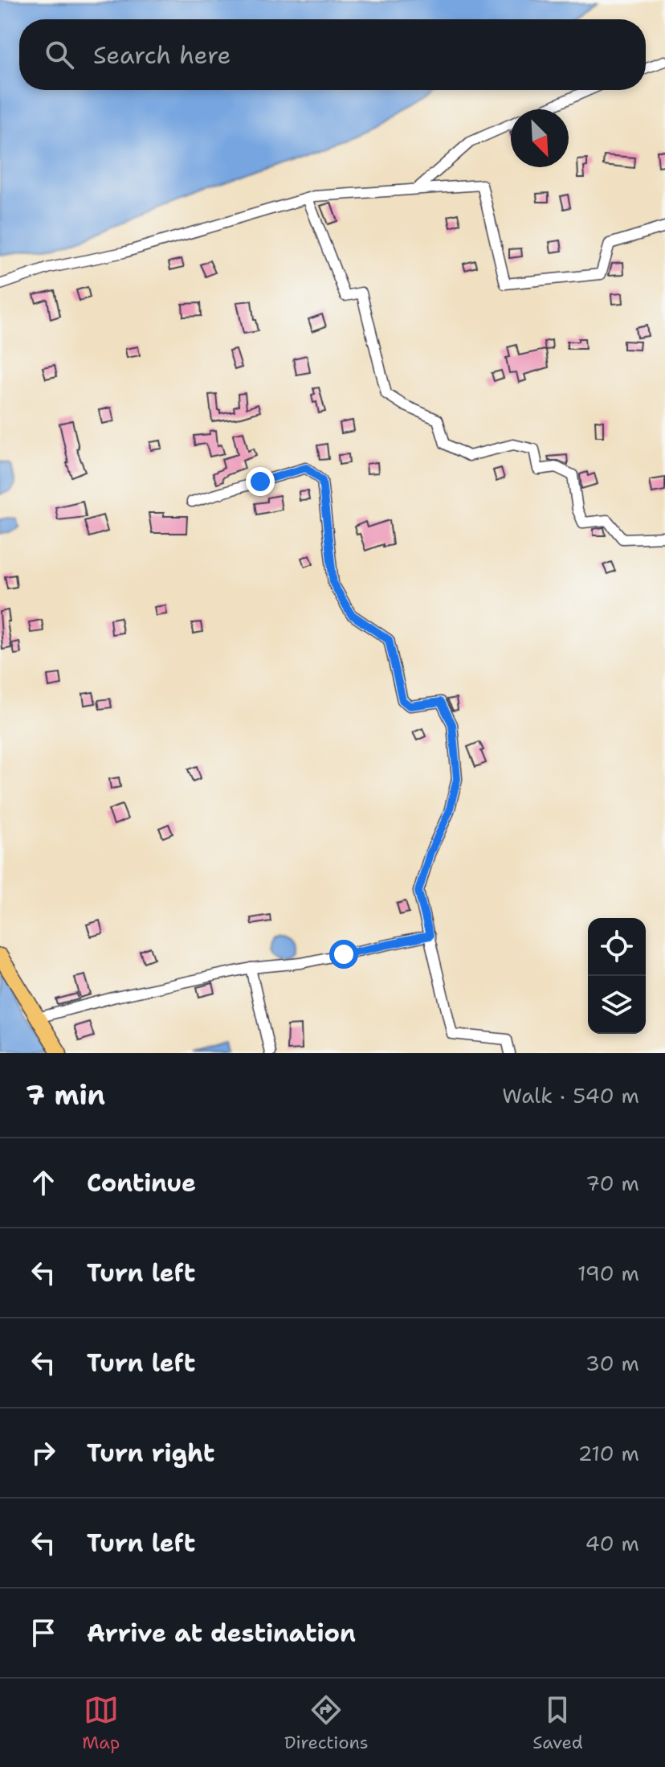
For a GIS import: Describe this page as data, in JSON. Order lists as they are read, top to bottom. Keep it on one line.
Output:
{"north":"bottom right","page":{"search":"Search here","heading":["7 min","Walk · 540 m"],"list":[["Continue","70 m"],["Turn left","190 m"],["Turn left","30 m"],["Turn right","210 m"],["Turn left","40 m"],"Arrive at destination"],"nav":["Map","Directions","Saved"]}}
